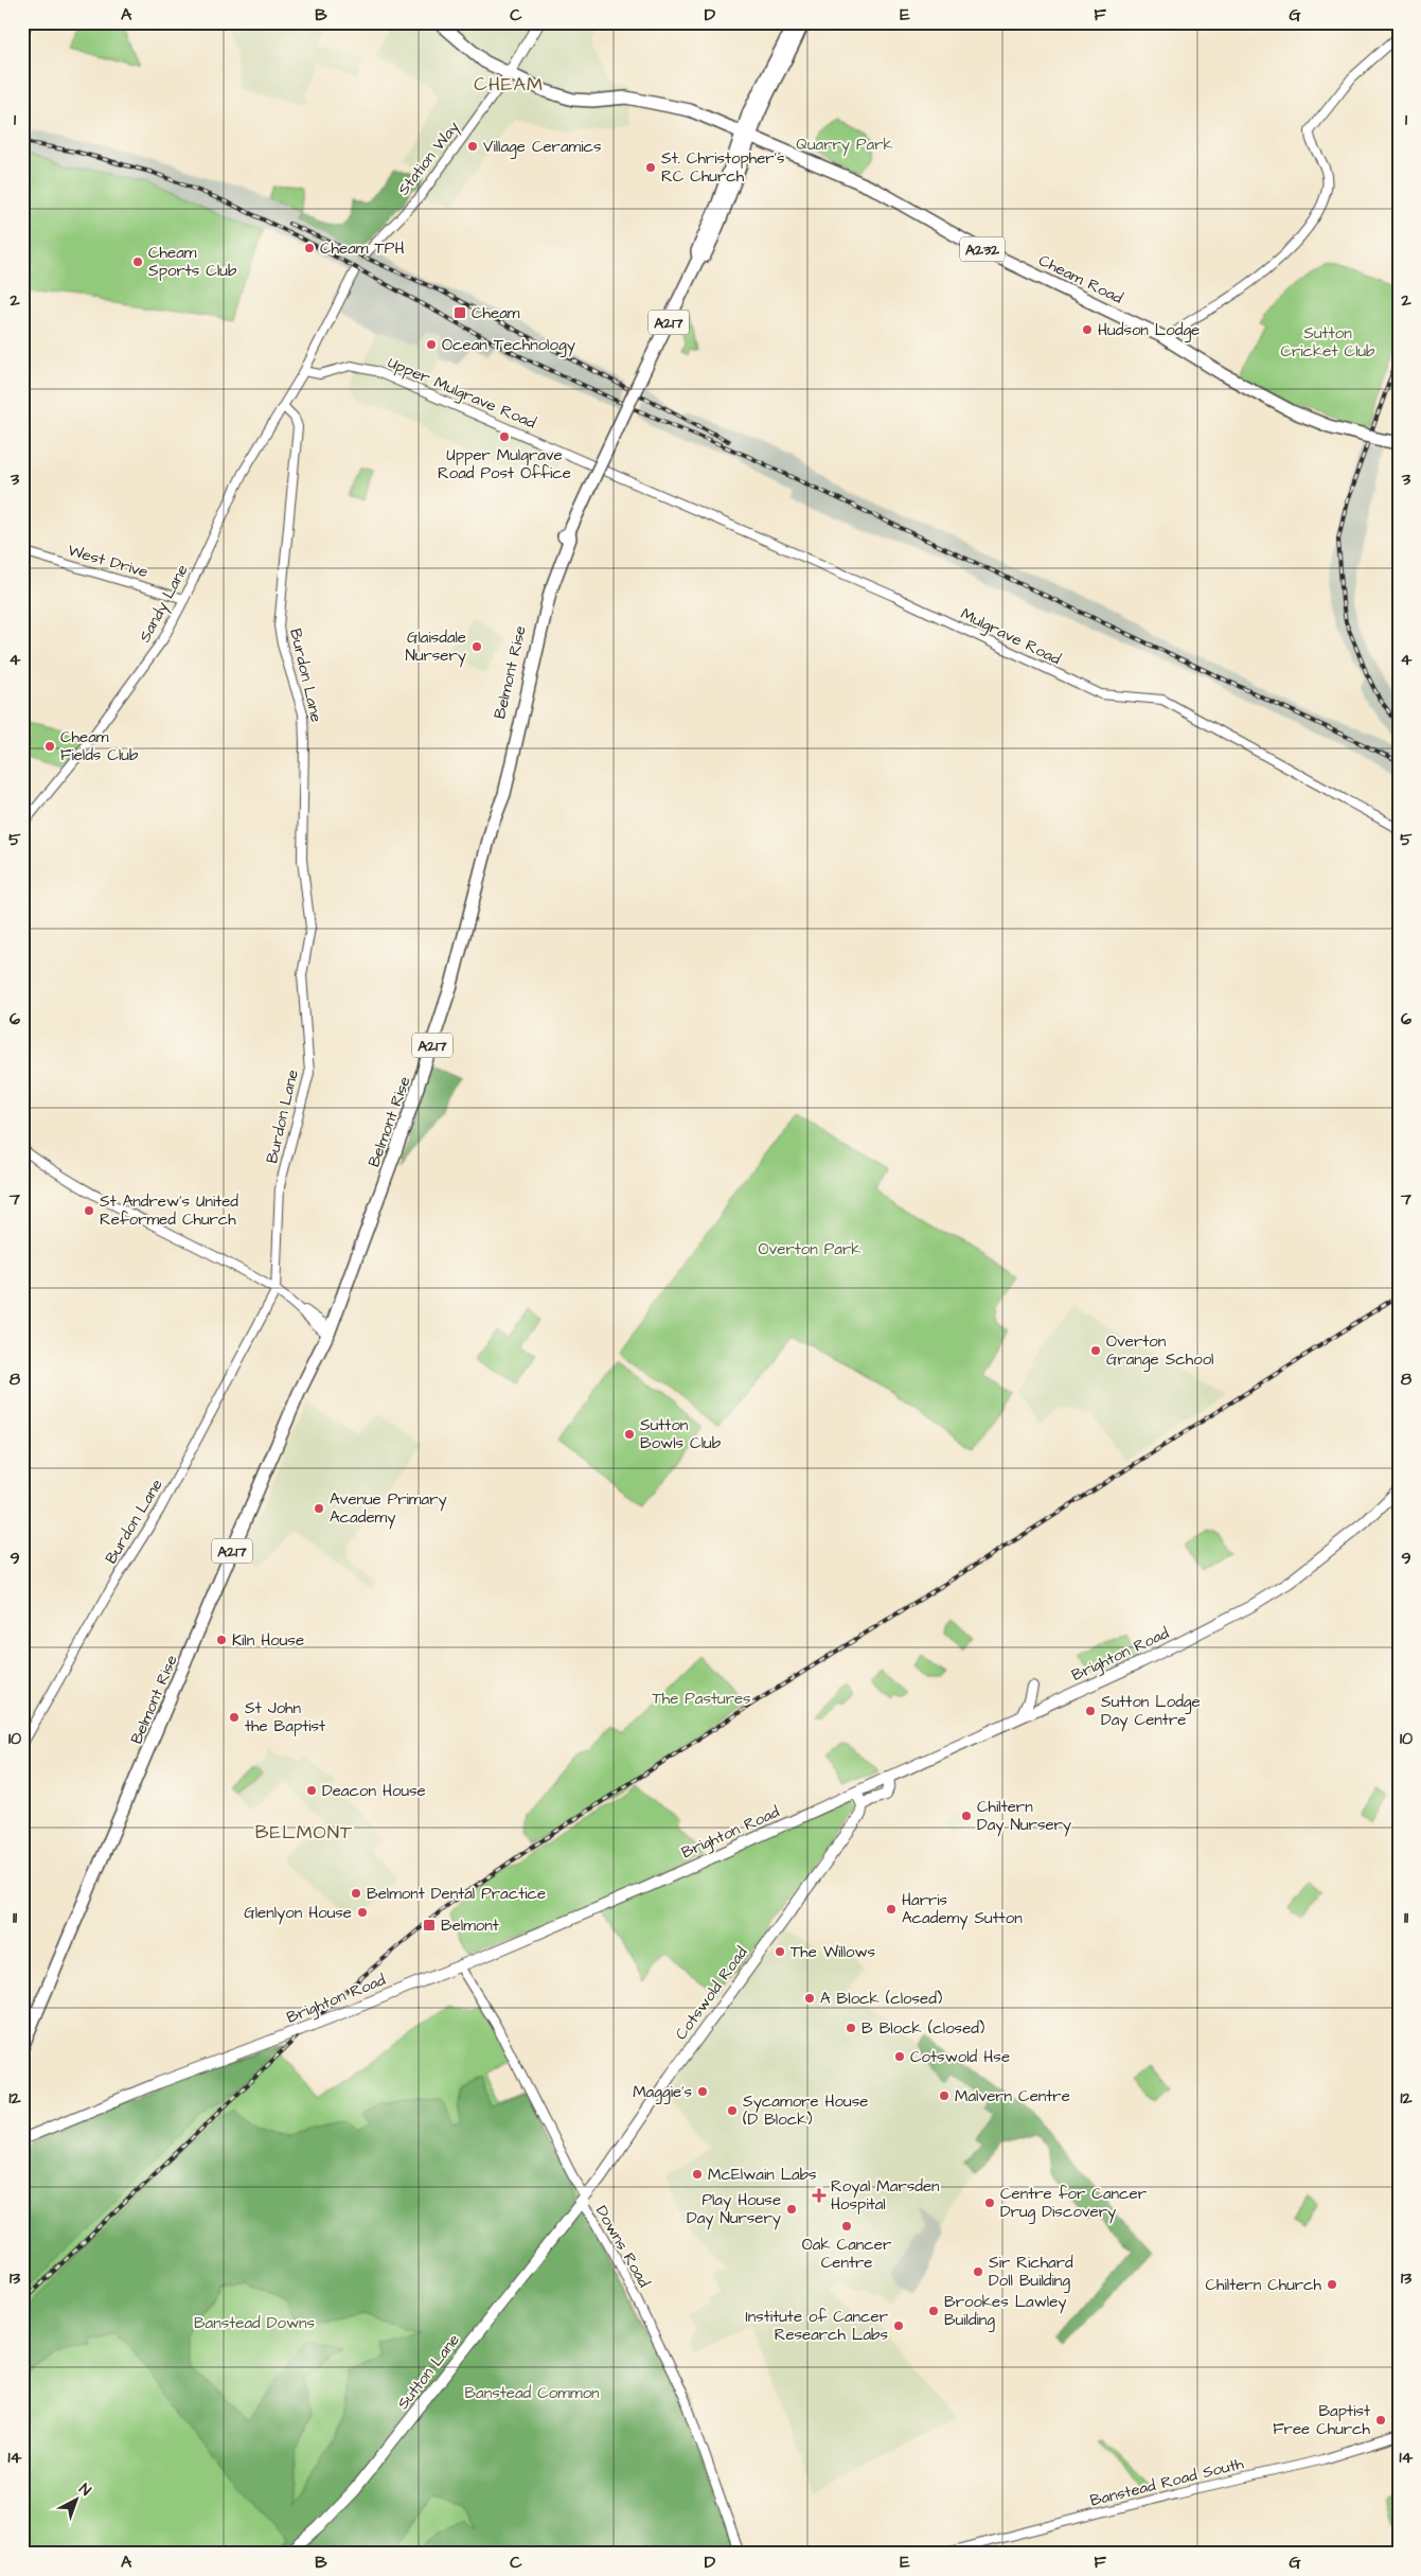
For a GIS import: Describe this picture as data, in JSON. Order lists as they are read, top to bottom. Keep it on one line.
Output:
{"streets":{"highway":["A232","Cheam Road","A217","Belmont Rise"],"main road":["Brighton Road","Cotswold Road","Sutton Lane"],"street":["Station Way","Upper Mulgrave Road","West Drive","Sandy Lane","Mulgrave Road","Burdon Lane","Downs Road","Banstead Road South"]},"crossings":[["Station Way","A232"],["A232","Cheam Road"],["A232","A217"],["A232","Belmont Rise"],["Cheam Road","A217"],["Cheam Road","Belmont Rise"],["A217","Belmont Rise"],["Upper Mulgrave Road","Sandy Lane"],["Upper Mulgrave Road","Mulgrave Road"],["West Drive","Sandy Lane"],["Sandy Lane","Burdon Lane"],["Brighton Road","Cotswold Road"],["Brighton Road","Downs Road"],["Cotswold Road","Downs Road"],["Cotswold Road","Sutton Lane"],["Downs Road","Sutton Lane"]],"districts":["CHEAM","BELMONT"],"parks":["Quarry Park","Sutton Cricket Club","Overton Park","The Pastures","Banstead Downs","Banstead Common"],"places":{"other":["Village Ceramics","St. Christopher's RC Church","Cheam TPH","Cheam Sports Club","Hudson Lodge","Ocean Technology","Upper Mulgrave Road Post Office","Glaisdale Nursery","Cheam Fields Club","St Andrew's United Reformed Church","Overton Grange School","Sutton Bowls Club","Avenue Primary Academy","Kiln House","Sutton Lodge Day Centre","St John the Baptist","Deacon House","Chiltern Day Nursery","Belmont Dental Practice","Harris Academy Sutton","Glenlyon House","The Willows","A Block (closed)","B Block (closed)","Cotswold Hse","Maggie's","Malvern Centre","Sycamore House (D Block)","McElwain Labs","Centre for Cancer Drug Discovery","Play House Day Nursery","Oak Cancer Centre","Sir Richard Doll Building","Chiltern Church","Brookes Lawley Building","Institute of Cancer Research Labs","Baptist Free Church"],"transit":["Cheam","Belmont"],"health":["Royal Marsden Hospital"]},"north":"top right","grid":{"columns":["A","B","C","D","E","F","G"],"rows":["1","2","3","4","5","6","7","8","9","10","11","12","13","14"]}}
